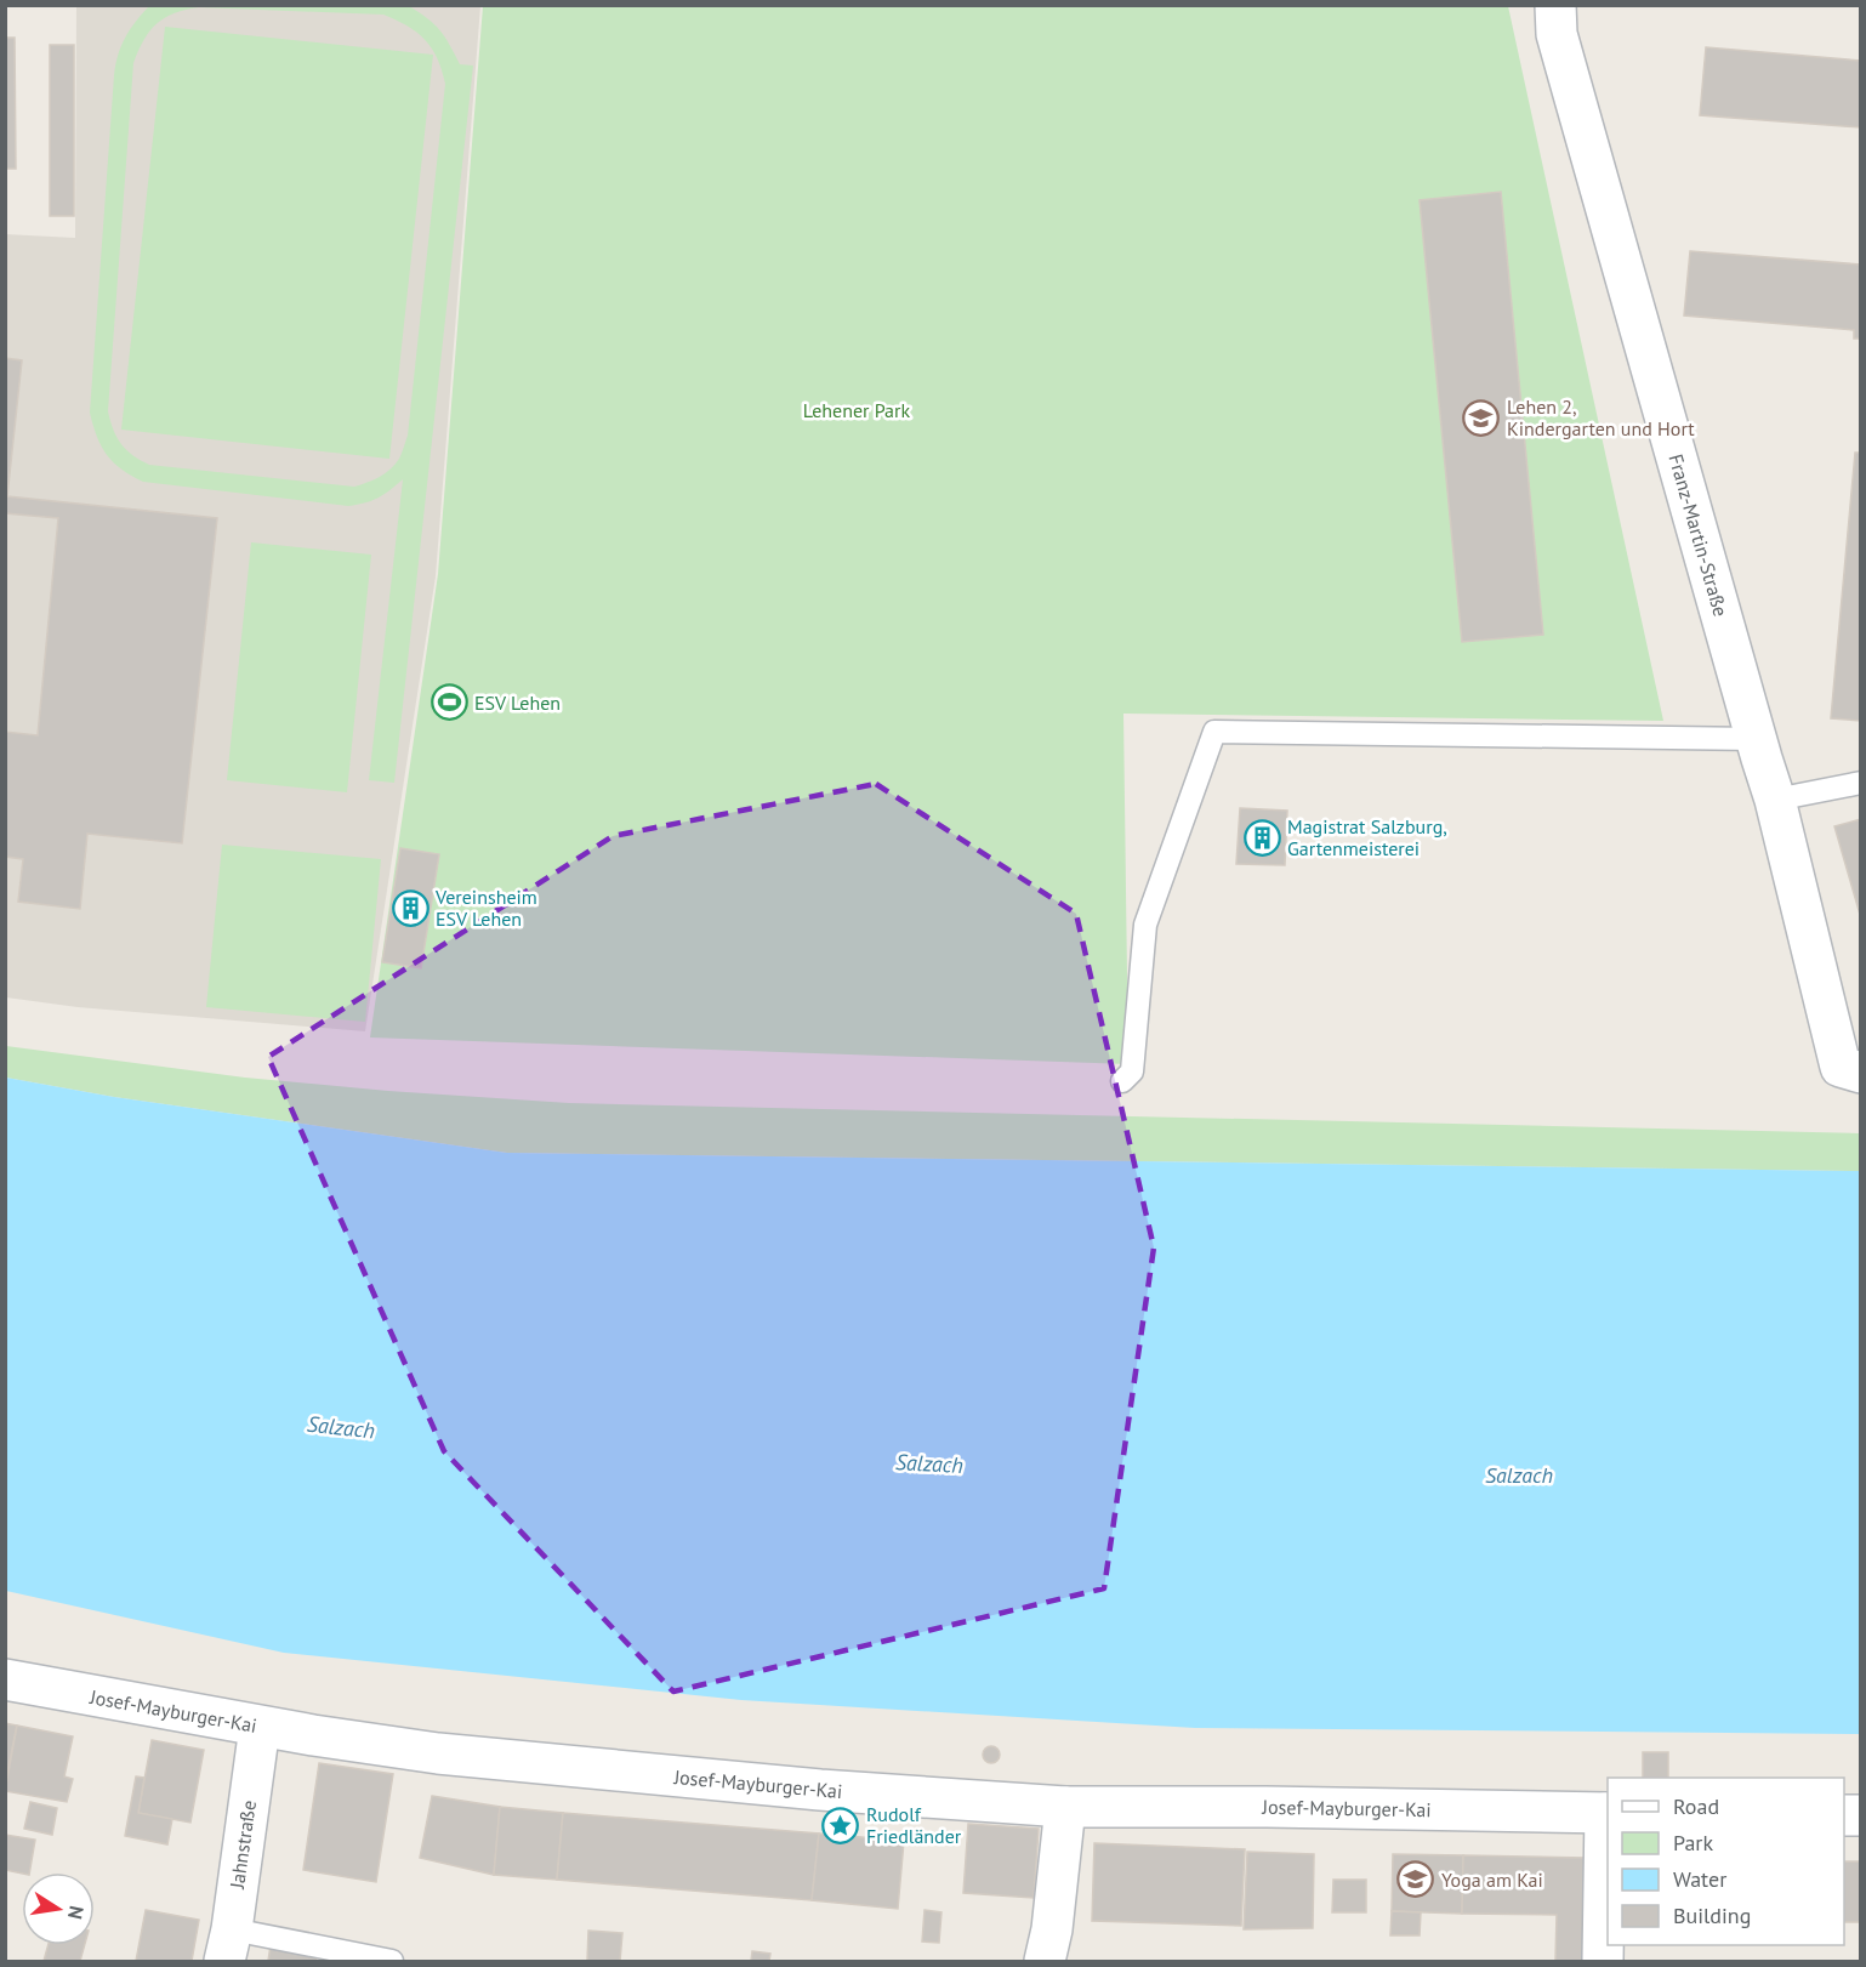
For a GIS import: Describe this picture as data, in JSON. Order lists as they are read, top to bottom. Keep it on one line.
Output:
{"streets":{"street":["Franz-Martin-Straße","Josef-Mayburger-Kai","Jahnstraße"]},"crossings":[["Josef-Mayburger-Kai","Jahnstraße"]],"water":["Salzach"],"parks":["Lehener Park"],"places":{"school or university":["Lehen 2, Kindergarten und Hort","Yoga am Kai"],"sports":["ESV Lehen"],"building":["Magistrat Salzburg, Gartenmeisterei","Vereinsheim ESV Lehen"],"place":["Rudolf Friedländer"]},"legend":["Road","Park","Water","Building"],"north":"right"}
